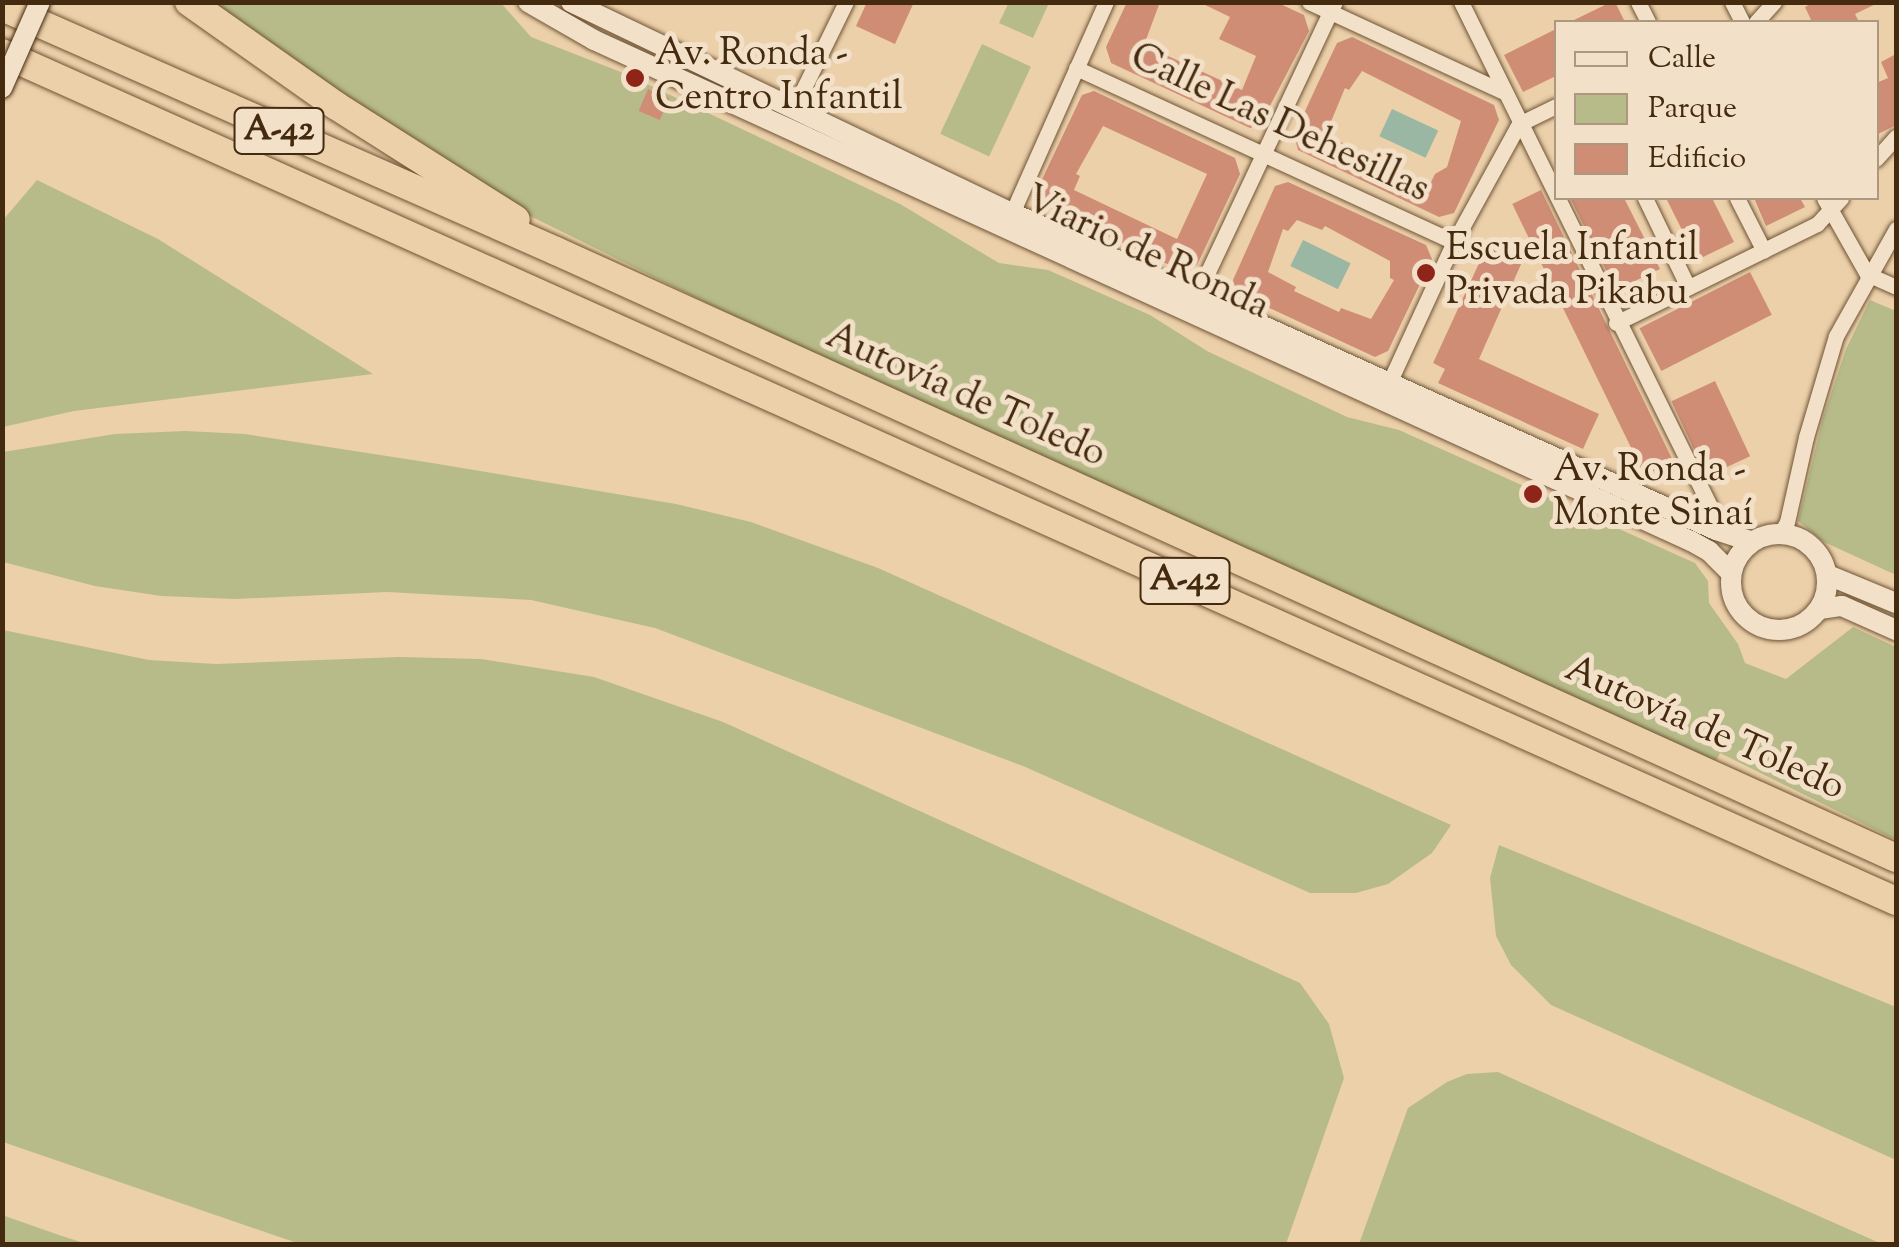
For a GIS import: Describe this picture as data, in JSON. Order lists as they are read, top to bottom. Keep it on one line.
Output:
{"streets":{"highway":["A-42","Autovía de Toledo"],"main road":["Viario de Ronda"],"street":["Calle Las Dehesillas"]},"places":["Av. Ronda - Centro Infantil","Escuela Infantil Privada Pikabu","Av. Ronda - Monte Sinaí"],"legend":["Calle","Parque","Edificio"]}
